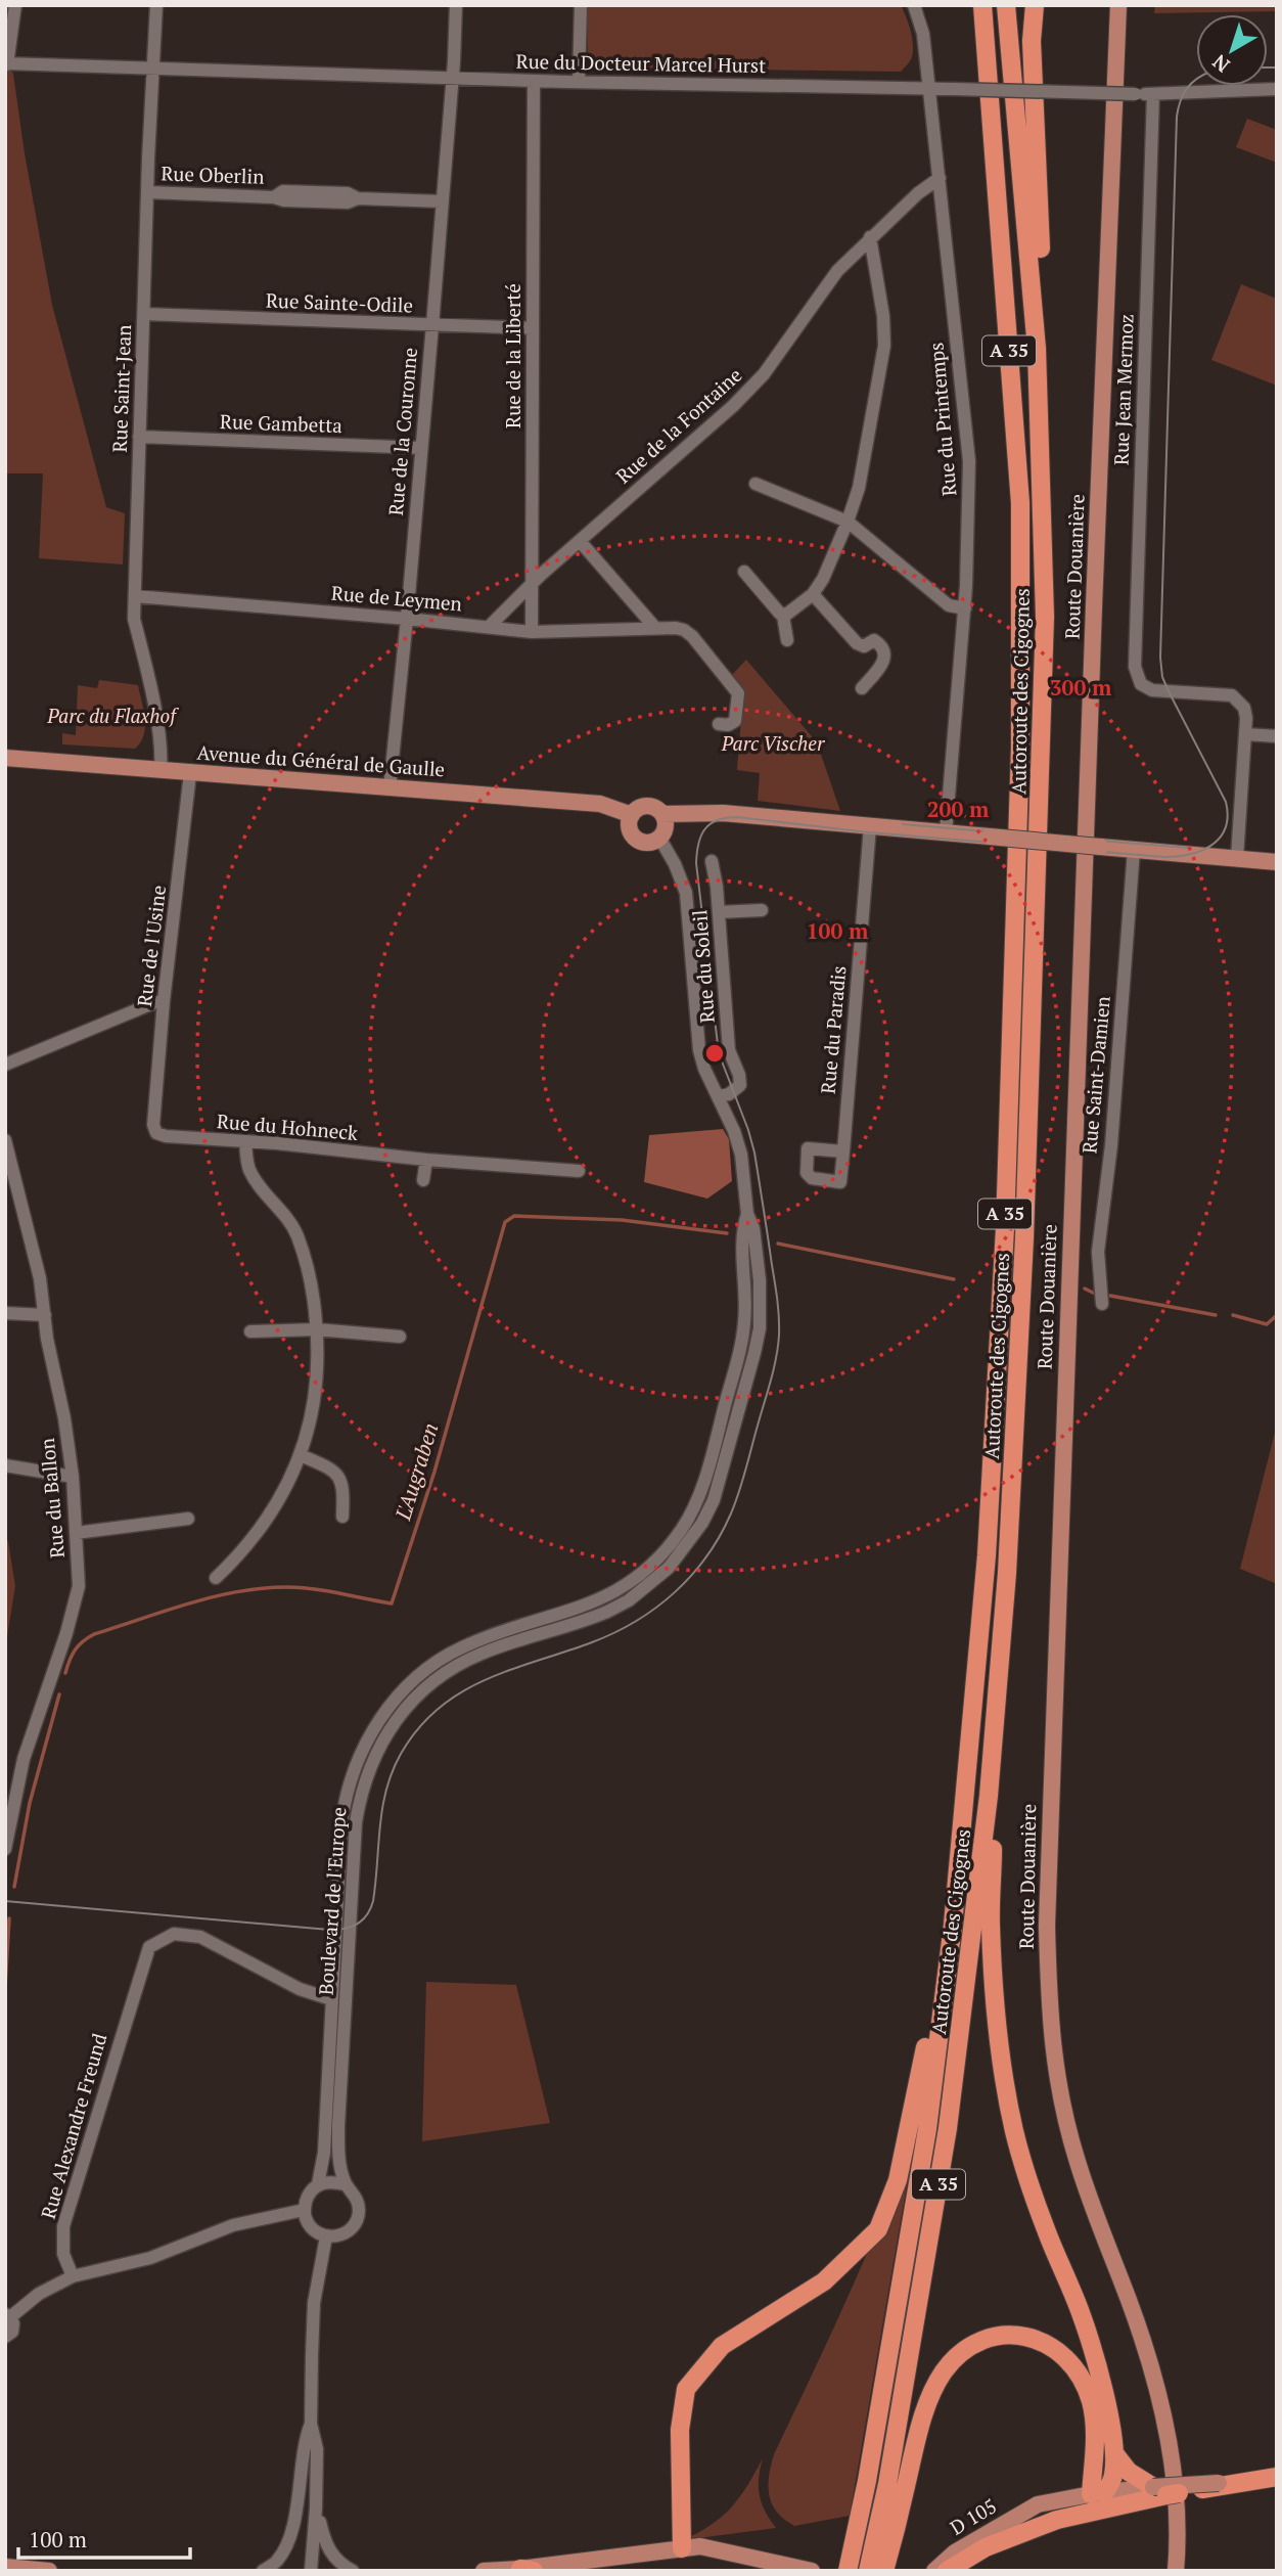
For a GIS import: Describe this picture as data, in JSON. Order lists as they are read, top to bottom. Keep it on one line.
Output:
{"streets":{"highway":["A 35","Autoroute des Cigognes"],"main road":["Route Douanière","Avenue du Général de Gaulle","D 105"],"street":["Rue du Docteur Marcel Hurst","Rue Oberlin","Rue Sainte-Odile","Rue de la Liberté","Rue Saint-Jean","Rue Jean Mermoz","Rue du Printemps","Rue Gambetta","Rue de la Fontaine","Rue de la Couronne","Rue de Leymen","Rue de l'Usine","Rue du Soleil","Rue du Paradis","Rue Saint-Damien","Rue du Hohneck","Rue du Ballon","Boulevard de l'Europe","Rue Alexandre Freund"]},"crossings":[["Rue du Docteur Marcel Hurst","Rue de la Liberté"],["Rue du Docteur Marcel Hurst","Rue Saint-Jean"],["Rue du Docteur Marcel Hurst","Rue Jean Mermoz"],["Rue du Docteur Marcel Hurst","Rue du Printemps"],["Rue du Docteur Marcel Hurst","Rue de la Couronne"],["Rue Oberlin","Rue Saint-Jean"],["Rue Oberlin","Rue de la Couronne"],["Rue Sainte-Odile","Rue de la Liberté"],["Rue Sainte-Odile","Rue Saint-Jean"],["Rue Sainte-Odile","Rue de la Couronne"],["Rue de la Liberté","Rue de la Fontaine"],["Rue de la Liberté","Rue de Leymen"],["Rue Saint-Jean","Rue Gambetta"],["Rue Saint-Jean","Rue de Leymen"],["Rue Saint-Jean","Avenue du Général de Gaulle"],["Rue du Printemps","Rue de la Fontaine"],["Rue Gambetta","Rue de la Couronne"],["Rue de la Fontaine","Rue de Leymen"],["Rue de la Couronne","Rue de Leymen"],["Rue de la Couronne","Avenue du Général de Gaulle"],["Avenue du Général de Gaulle","Rue de l'Usine"],["Avenue du Général de Gaulle","Boulevard de l'Europe"],["Rue de l'Usine","Rue du Hohneck"],["Rue du Soleil","Boulevard de l'Europe"],["Boulevard de l'Europe","Rue Alexandre Freund"]],"water":["L'Augraben"],"parks":["Parc du Flaxhof","Parc Vischer"],"scale_bar":"100 m","north":"bottom left","rings":["300 m","200 m","100 m"]}
